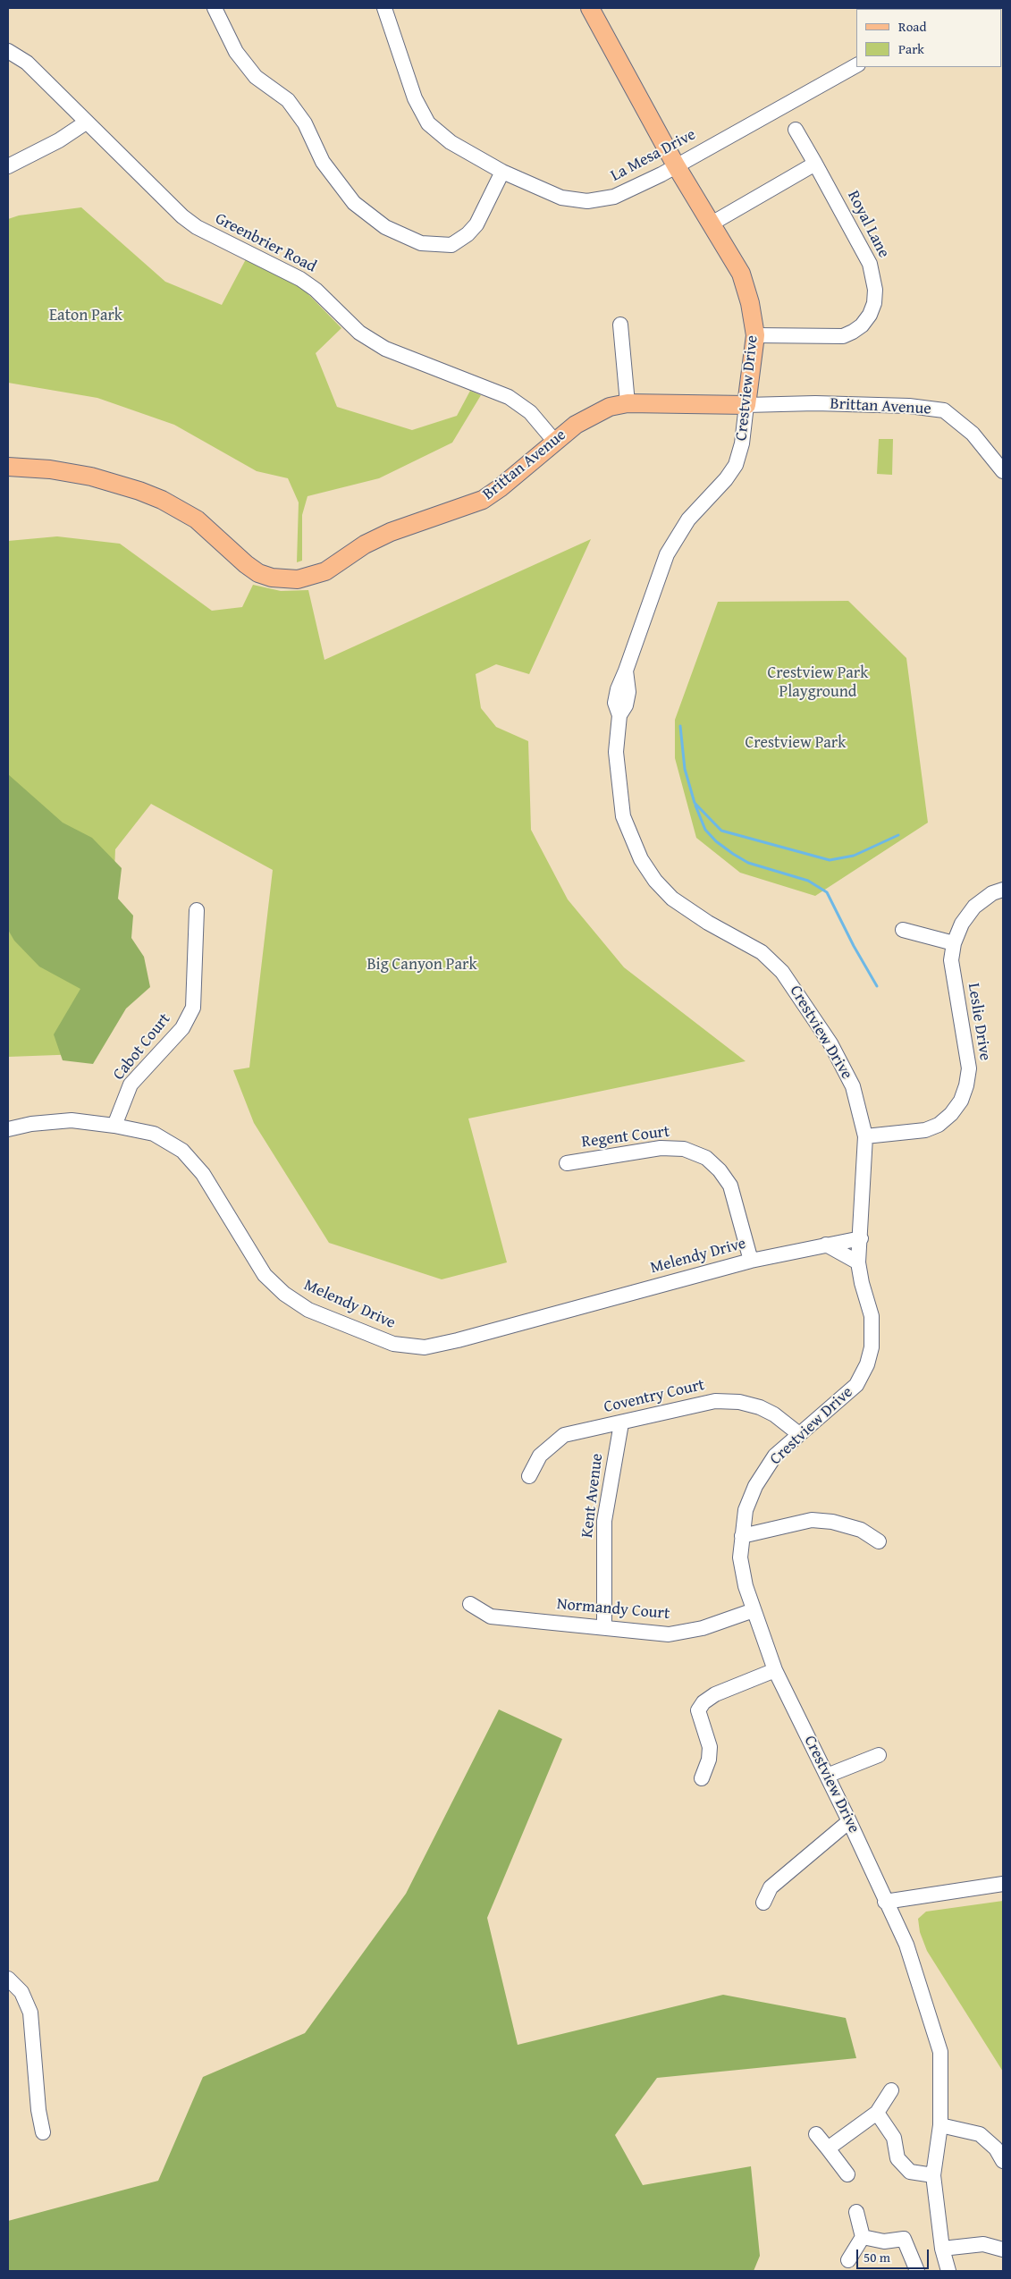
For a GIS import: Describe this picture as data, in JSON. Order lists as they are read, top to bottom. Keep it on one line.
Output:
{"streets":{"main road":["Crestview Drive","Brittan Avenue"],"street":["La Mesa Drive","Royal Lane","Greenbrier Road","Leslie Drive","Cabot Court","Regent Court","Melendy Drive","Coventry Court","Kent Avenue","Normandy Court"]},"crossings":[["La Mesa Drive","Crestview Drive"],["Royal Lane","Crestview Drive"],["Greenbrier Road","Brittan Avenue"],["Crestview Drive","Brittan Avenue"],["Crestview Drive","Leslie Drive"],["Crestview Drive","Melendy Drive"],["Crestview Drive","Coventry Court"],["Crestview Drive","Normandy Court"],["Cabot Court","Melendy Drive"],["Regent Court","Melendy Drive"],["Coventry Court","Kent Avenue"],["Kent Avenue","Normandy Court"]],"parks":["Eaton Park","Crestview Park Playground","Crestview Park","Big Canyon Park"],"legend":["Road","Park"],"scale_bar":"50 m"}
